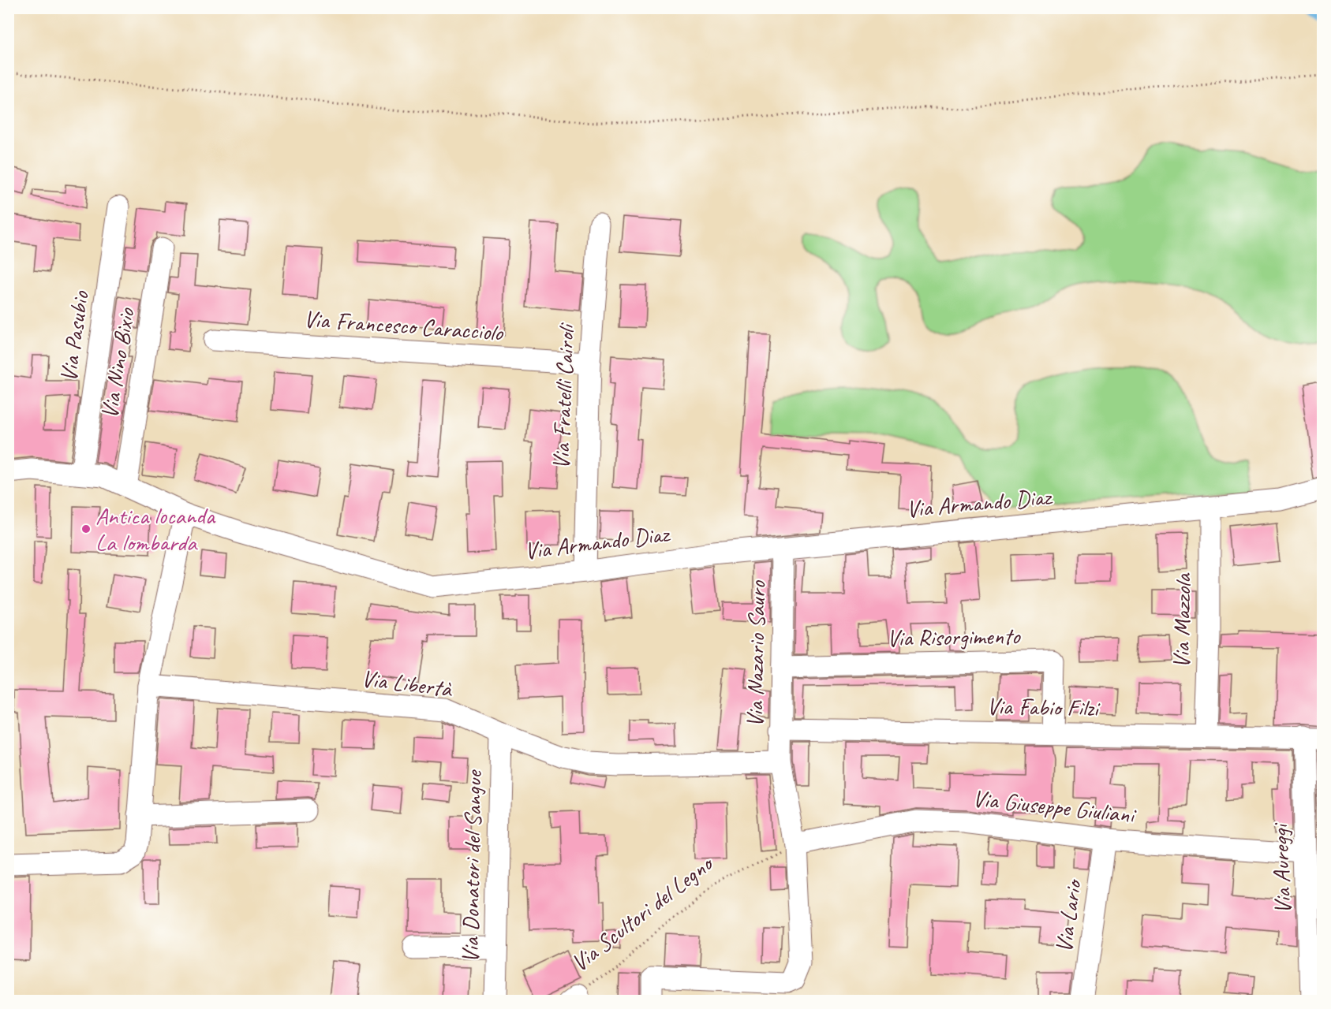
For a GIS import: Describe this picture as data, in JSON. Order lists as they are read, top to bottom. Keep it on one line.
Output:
{"streets":{"street":["Via Francesco Caracciolo","Via Pasubio","Via Nino Bixio","Via Fratelli Cairoli","Via Armando Diaz","Via Mazzola","Via Risorgimento","Via Nazario Sauro","Via Libertà","Via Fabio Filzi","Via Giuseppe Giuliani","Via Donatori del Sangue","Via Aureggi","Via Lario"],"path":["Via Scultori del Legno"]},"crossings":[["Via Francesco Caracciolo","Via Fratelli Cairoli"],["Via Pasubio","Via Armando Diaz"],["Via Nino Bixio","Via Armando Diaz"],["Via Fratelli Cairoli","Via Armando Diaz"],["Via Armando Diaz","Via Mazzola"],["Via Armando Diaz","Via Nazario Sauro"],["Via Mazzola","Via Fabio Filzi"],["Via Risorgimento","Via Nazario Sauro"],["Via Risorgimento","Via Fabio Filzi"],["Via Nazario Sauro","Via Libertà"],["Via Nazario Sauro","Via Fabio Filzi"],["Via Nazario Sauro","Via Giuseppe Giuliani"],["Via Nazario Sauro","Via Scultori del Legno"],["Via Libertà","Via Donatori del Sangue"],["Via Fabio Filzi","Via Aureggi"],["Via Giuseppe Giuliani","Via Aureggi"],["Via Giuseppe Giuliani","Via Scultori del Legno"],["Via Giuseppe Giuliani","Via Lario"]],"places":["Antica locanda La lombarda"]}
